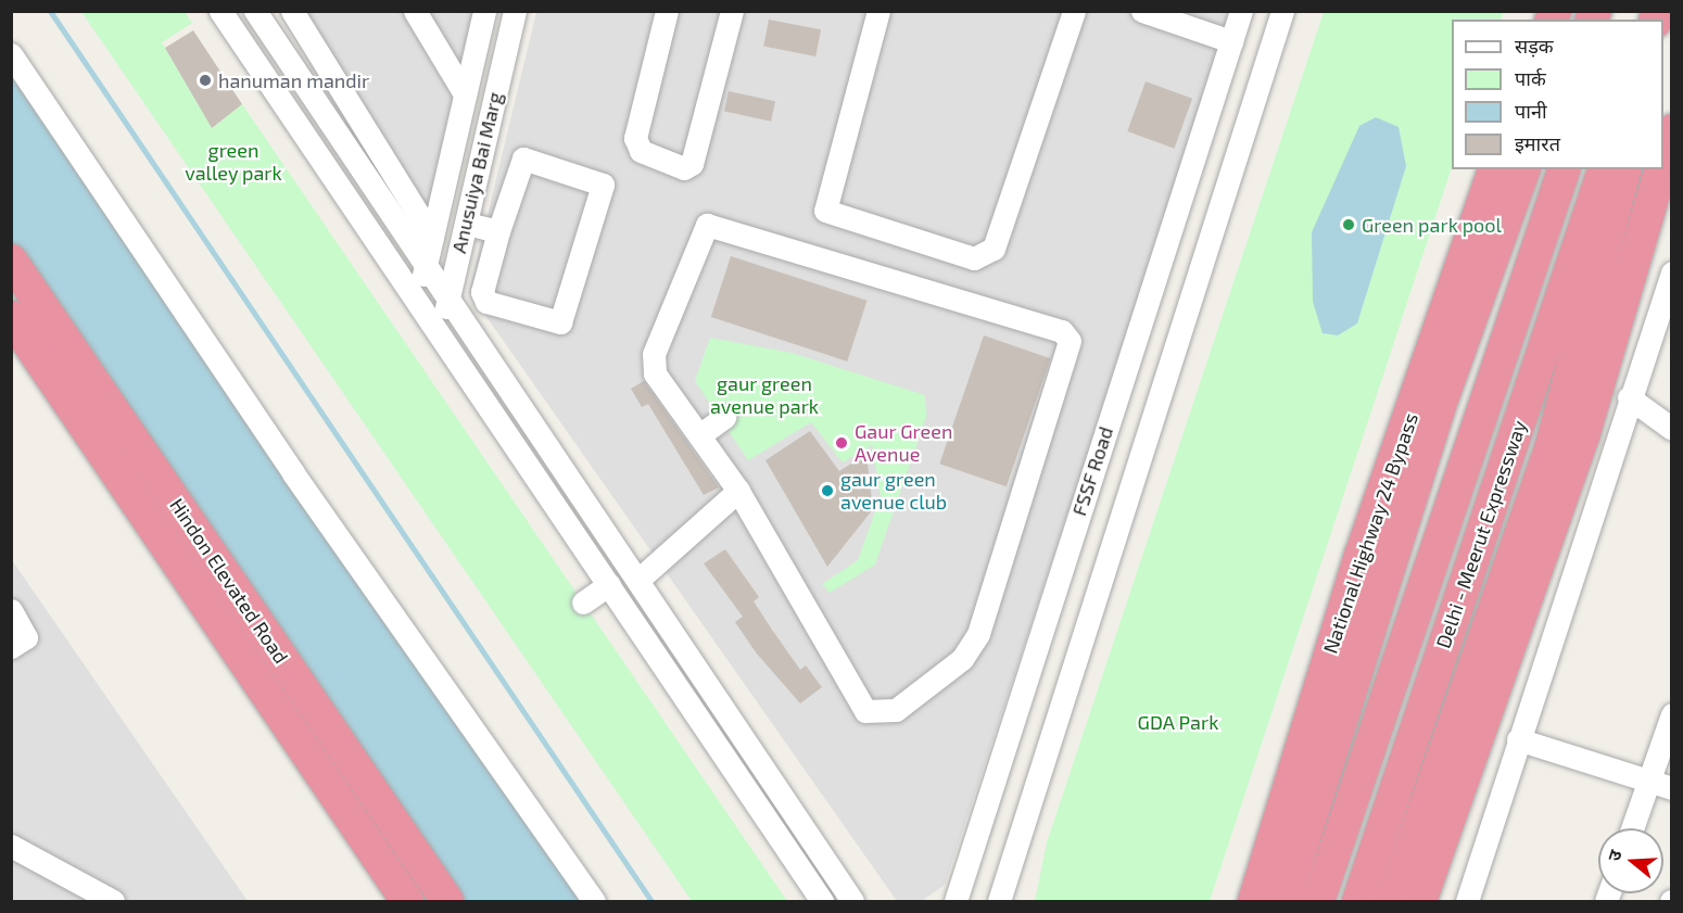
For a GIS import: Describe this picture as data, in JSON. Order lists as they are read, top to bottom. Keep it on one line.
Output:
{"streets":{"highway":["National Highway 24 Bypass","Delhi - Meerut Expressway","Hindon Elevated Road"],"street":["Anusuiya Bai Marg","FSSF Road"]},"parks":["green valley park","gaur green avenue park","GDA Park"],"places":["hanuman mandir","Green park pool","Gaur Green Avenue","gaur green avenue club"],"legend":["सड़क","पार्क","पानी","इमारत"],"north":"left"}
